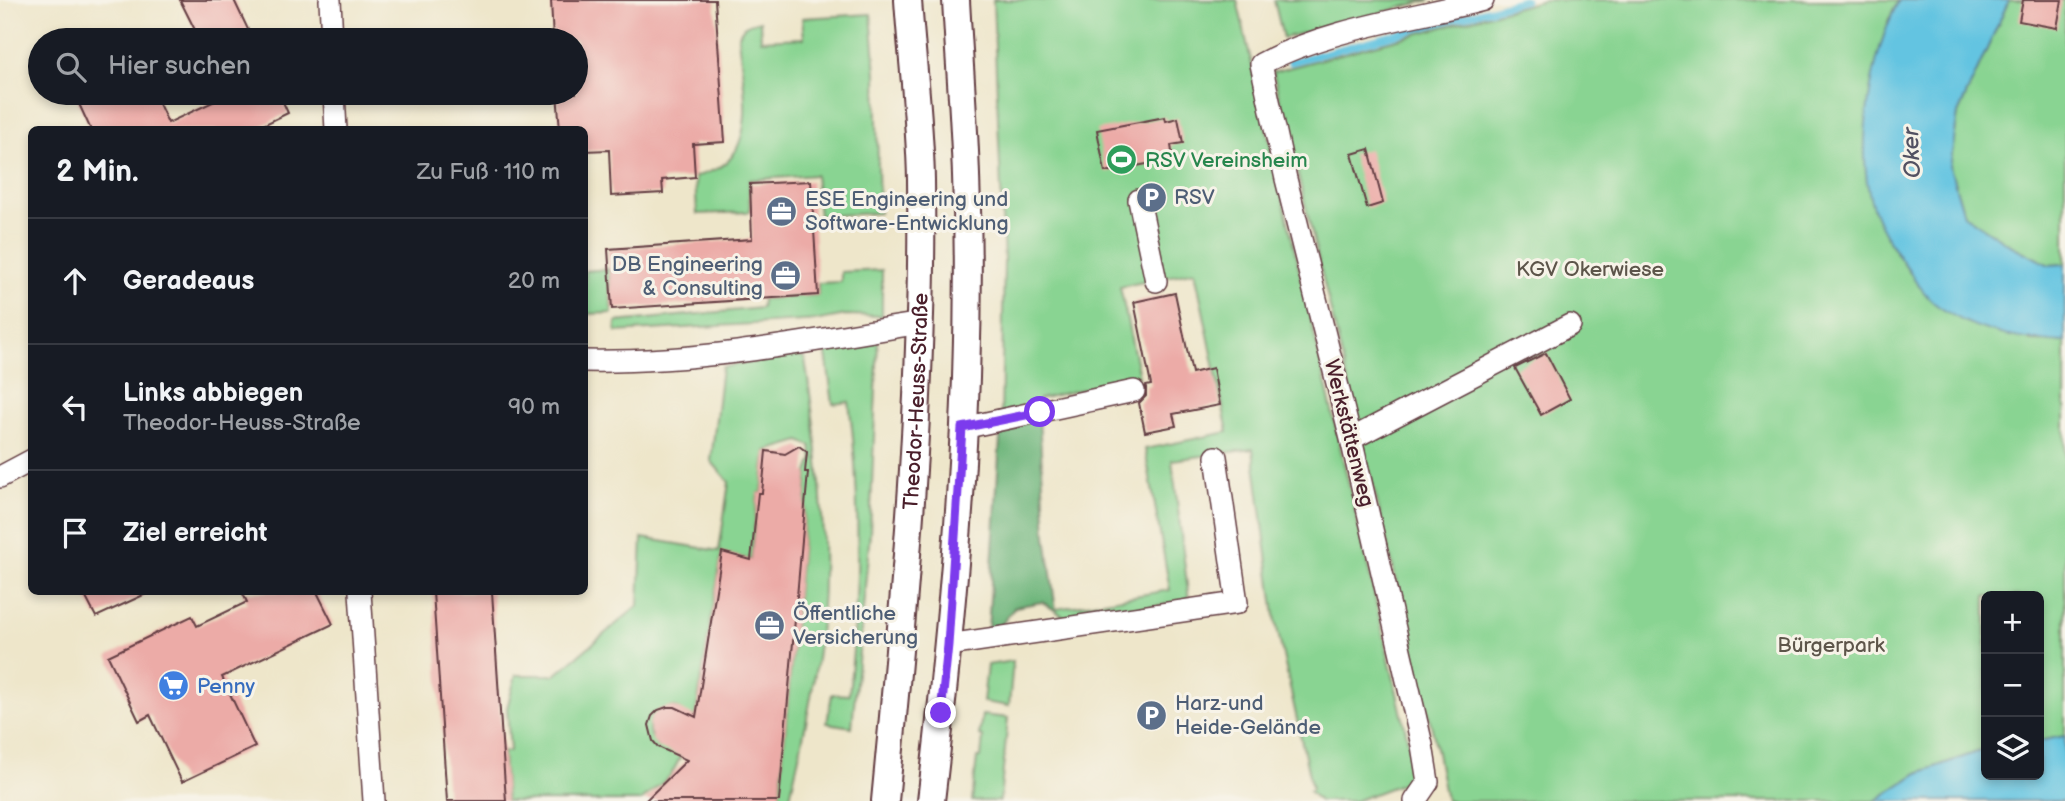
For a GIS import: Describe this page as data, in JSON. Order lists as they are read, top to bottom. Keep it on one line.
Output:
{"streets":{"main road":["Theodor-Heuss-Straße"],"street":["Werkstättenweg"]},"water":["Oker"],"parks":["KGV Okerwiese","Bürgerpark"],"places":{"sports":["RSV Vereinsheim"],"parking":["RSV","Harz-und Heide-Gelände"],"office":["ESE Engineering und Software-Entwicklung","DB Engineering & Consulting","Öffentliche Versicherung"],"supermarket":["Penny"]},"page":{"search":"Hier suchen","heading":["2 Min.","Zu Fuß · 110 m"],"list":[["Geradeaus","20 m"],["Links abbiegen","Theodor-Heuss-Straße","90 m"],"Ziel erreicht"],"map_buttons":["+","−"]}}
